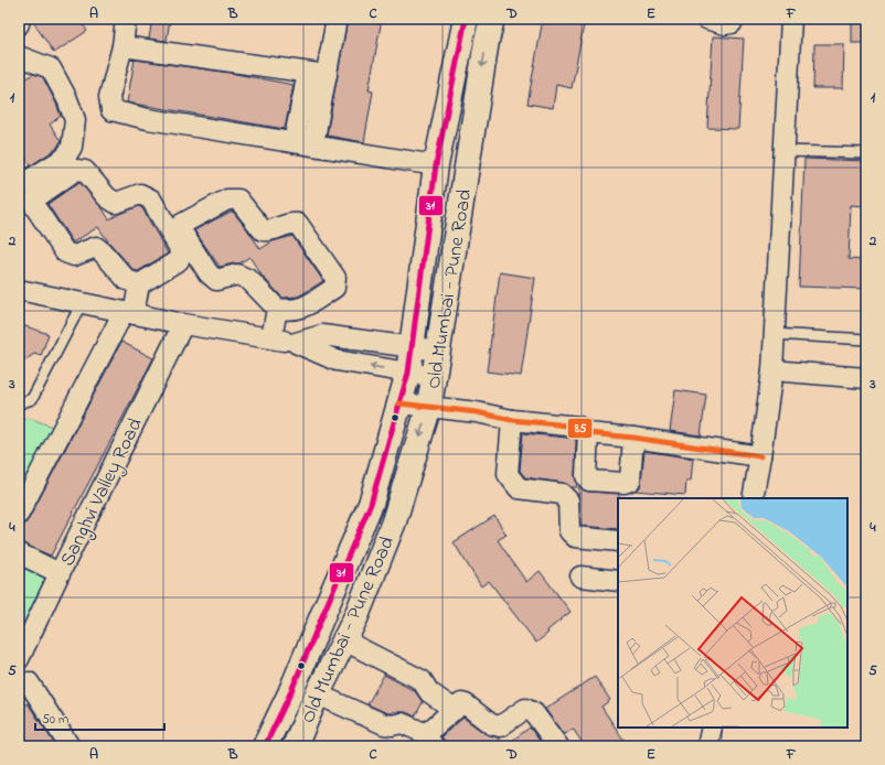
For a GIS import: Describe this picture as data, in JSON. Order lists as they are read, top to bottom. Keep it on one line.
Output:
{"streets":{"main road":["Old Mumbai - Pune Road"],"street":["Sanghvi Valley Road"]},"lines":["transit line 31","transit line 85"],"scale_bar":"50 m","grid":{"columns":["A","B","C","D","E","F"],"rows":["1","2","3","4","5"]}}
